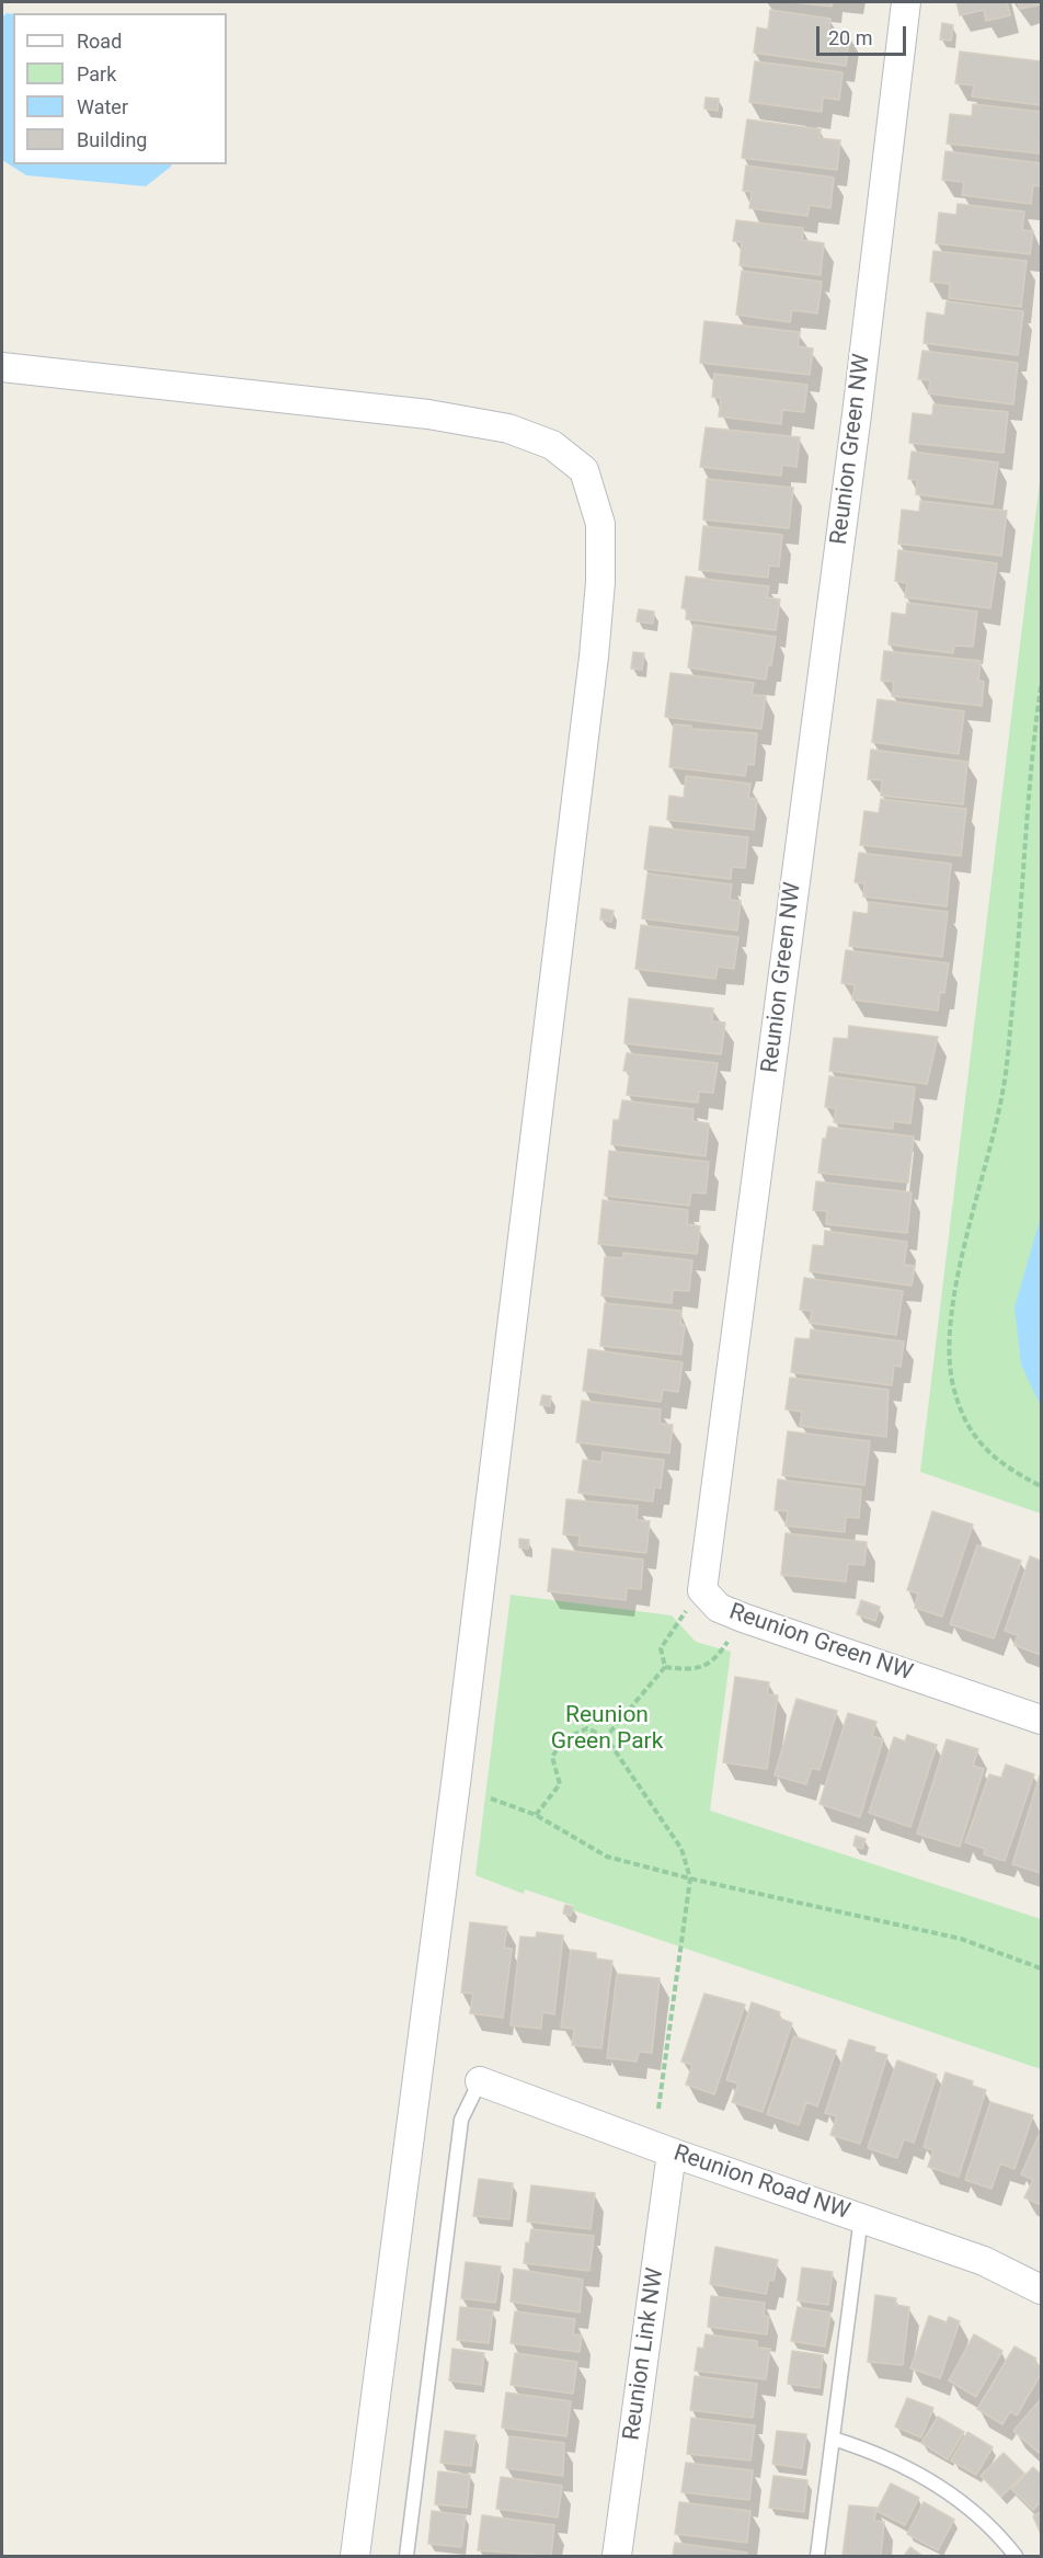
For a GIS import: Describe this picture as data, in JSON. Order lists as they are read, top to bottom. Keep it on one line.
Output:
{"streets":{"street":["Reunion Green NW","Reunion Road NW","Reunion Link NW"]},"crossings":[["Reunion Road NW","Reunion Link NW"]],"parks":["Reunion Green Park"],"legend":["Road","Park","Water","Building"],"scale_bar":"20 m"}
